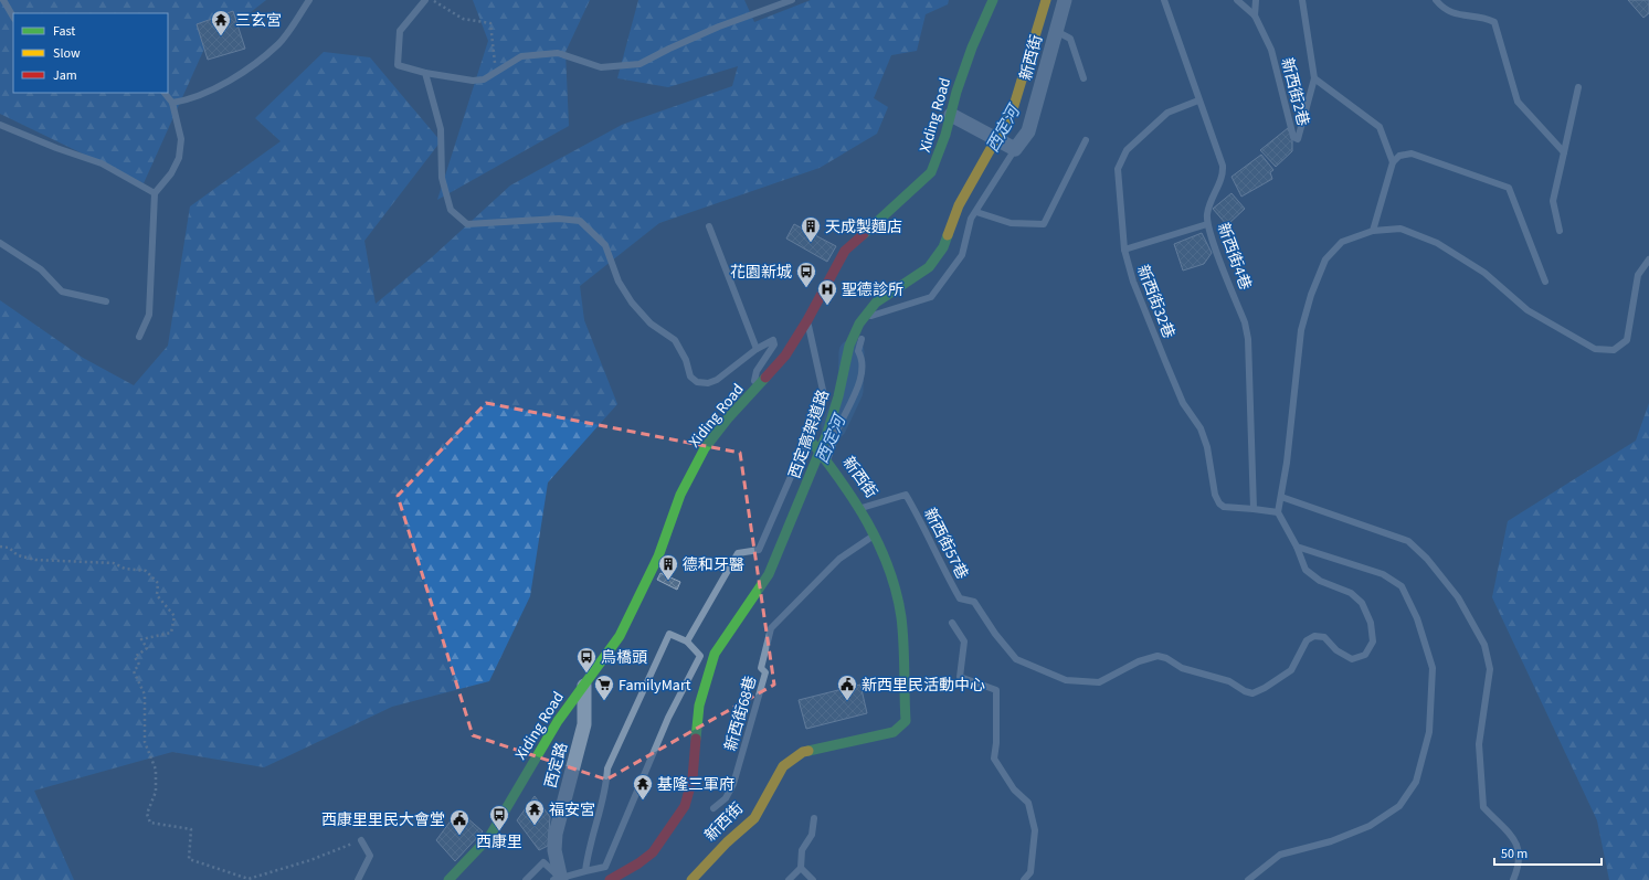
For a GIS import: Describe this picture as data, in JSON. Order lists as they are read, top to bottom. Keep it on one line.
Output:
{"streets":{"street":["新西街","Xiding Road","西定高架道路","西定路"],"lane":["新西街2巷","新西街4巷","新西街32巷","新西街57巷","新西街68巷"]},"crossings":[["新西街","新西街57巷"],["新西街","新西街68巷"],["Xiding Road","西定路"],["新西街4巷","新西街32巷"]],"water":["西定河"],"places":{"temple":["三玄宮","基隆三軍府","福安宮"],"building":["天成製麵店","德和牙醫"],"bus stop":["花園新城","烏橋頭","西康里"],"hospital":["聖德診所"],"supermarket":["FamilyMart"],"public building":["新西里民活動中心","西康里里民大會堂"]},"legend":["Fast","Slow","Jam"],"scale_bar":"50 m"}
